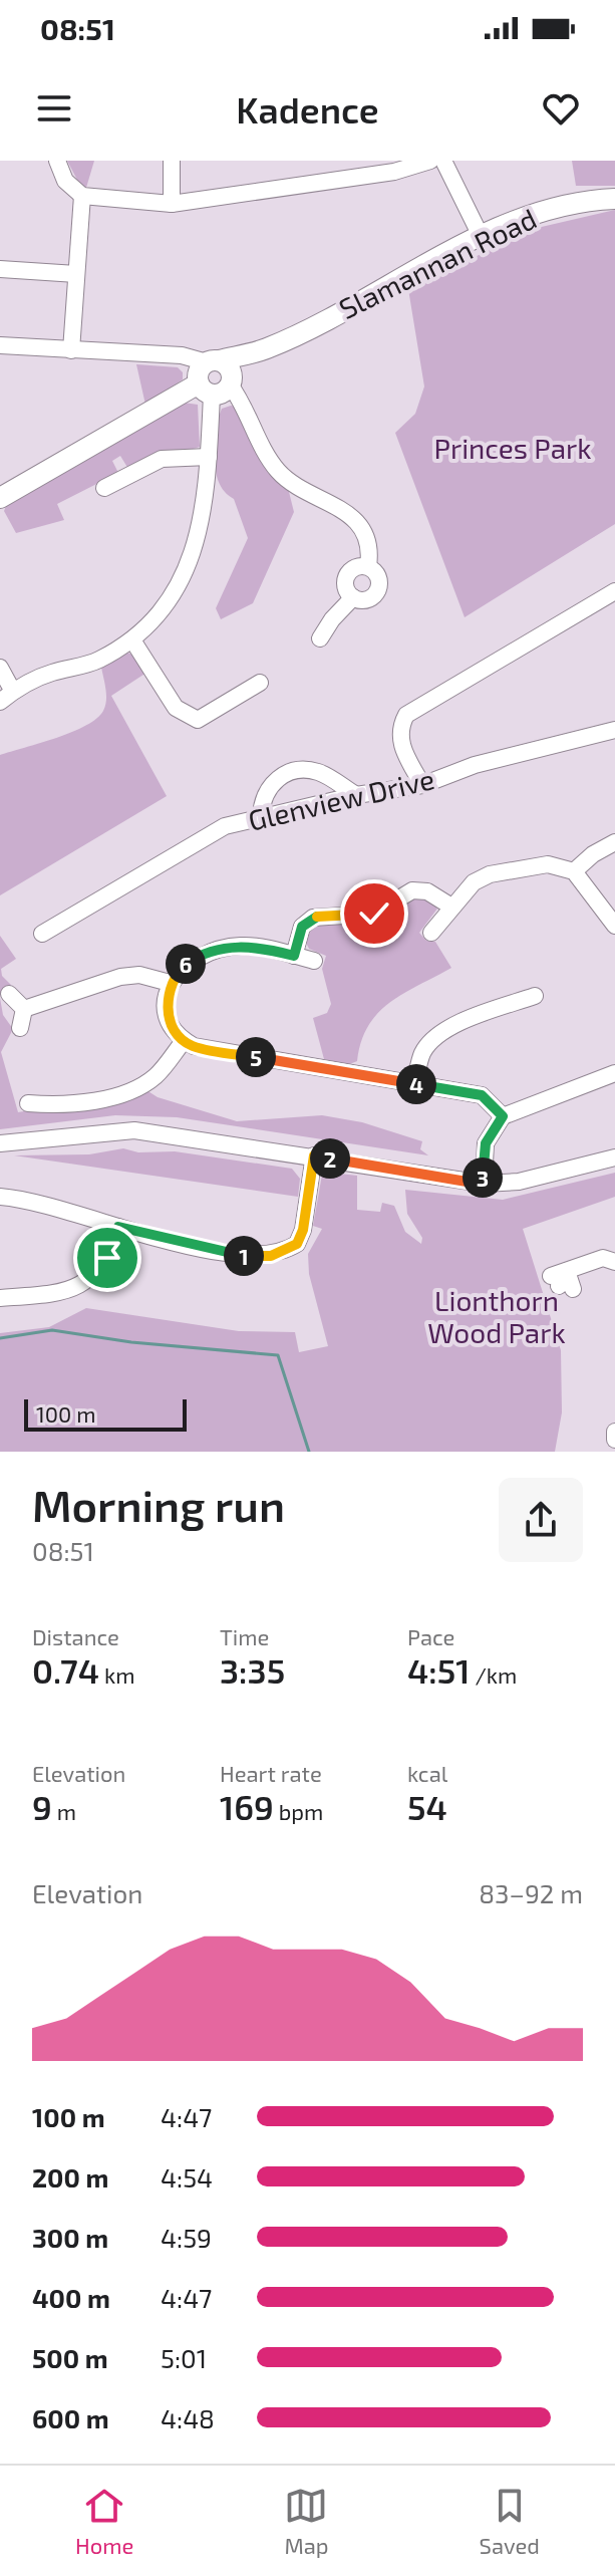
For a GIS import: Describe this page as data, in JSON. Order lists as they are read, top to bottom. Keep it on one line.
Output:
{"streets":{"main road":["Slamannan Road"],"street":["Glenview Drive"]},"parks":["Princes Park","Lionthorn Wood Park"],"scale_bar":"100 m","page":{"status":"08:51","header":"Kadence","pins":["6","5","4","2","3","1"],"scale":"100 m","heading":["Morning run","08:51"],"stats":[["Distance","0.74 km"],["Time","3:35"],["Pace","4:51 /km"],["Elevation","9 m"],["Heart rate","169 bpm"],["kcal","54"]],"chart":["Elevation","83–92 m"],"list":[{"name":"100 m","note":"4:47"},{"name":"200 m","note":"4:54"},{"name":"300 m","note":"4:59"},{"name":"400 m","note":"4:47"},{"name":"500 m","note":"5:01"},{"name":"600 m","note":"4:48"}],"tabs":["Home","Map","Saved"]}}
